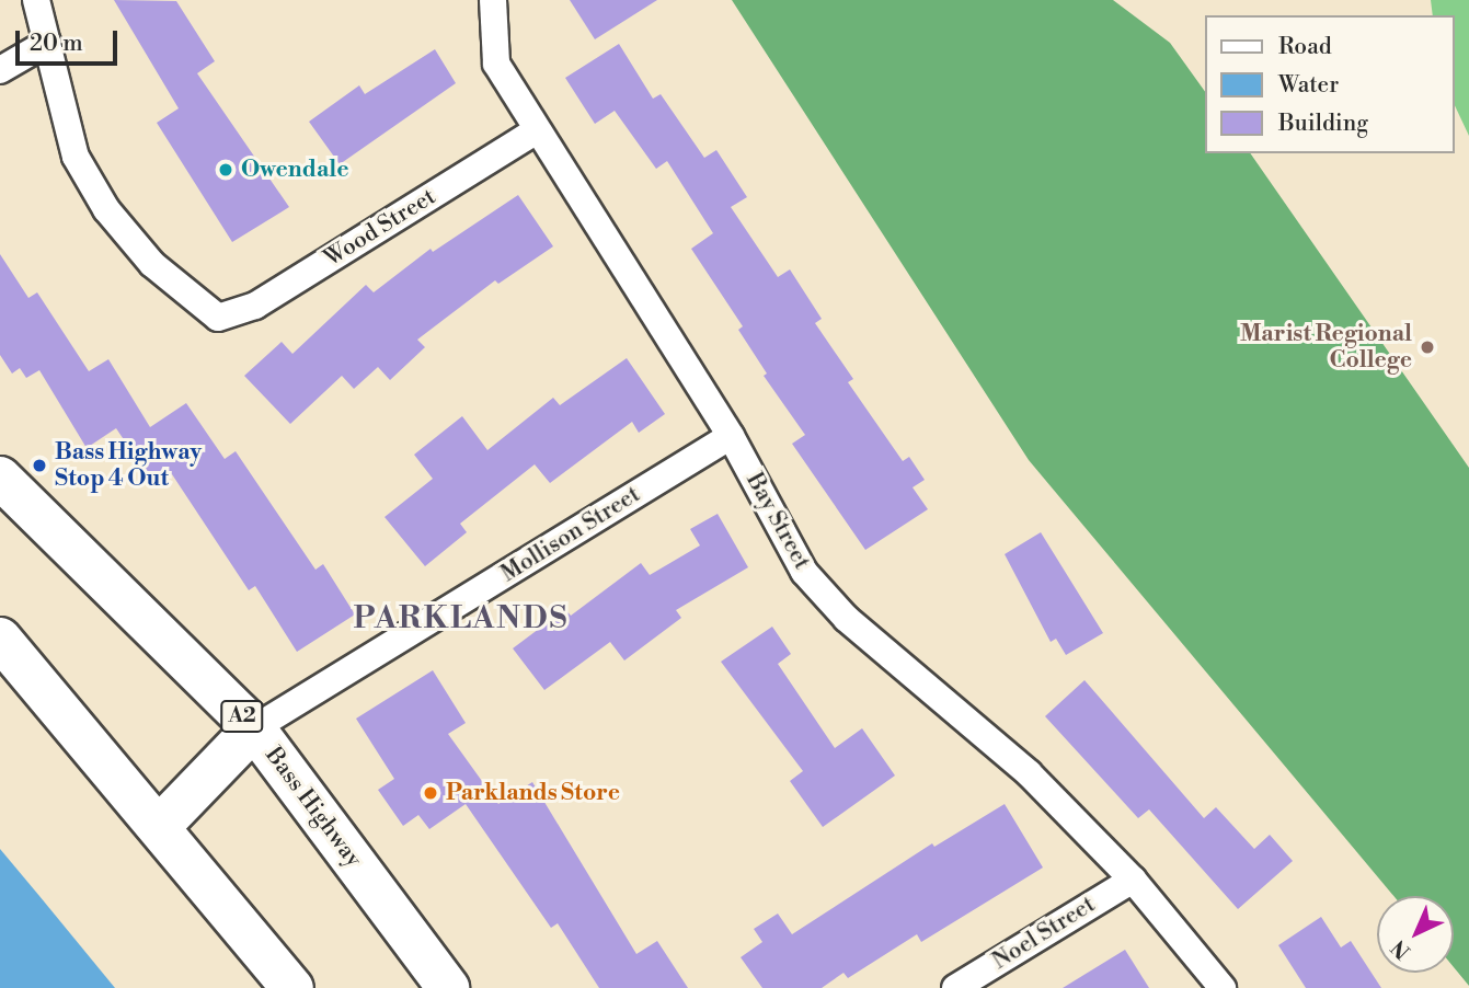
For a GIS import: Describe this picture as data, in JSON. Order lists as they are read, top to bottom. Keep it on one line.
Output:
{"streets":{"highway":["A2","Bass Highway"],"street":["Wood Street","Bay Street","Mollison Street","Noel Street"]},"crossings":[["Wood Street","Bay Street"],["Bay Street","Mollison Street"],["Bay Street","Noel Street"],["Mollison Street","Bass Highway"]],"districts":["PARKLANDS"],"places":["Owendale","Marist Regional College","Bass Highway Stop 4 Out","Parklands Store"],"legend":["Road","Water","Building"],"scale_bar":"20 m","north":"bottom left"}
